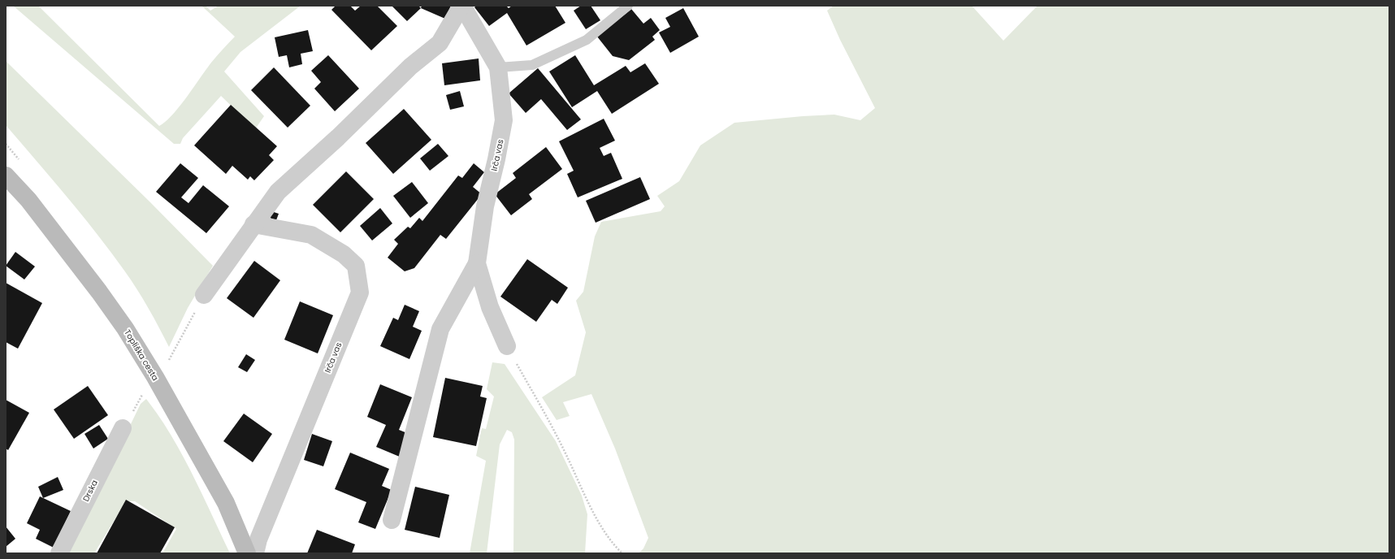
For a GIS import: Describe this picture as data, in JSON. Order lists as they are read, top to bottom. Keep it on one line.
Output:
{"streets":{"main road":["Topliška cesta"],"street":["Irča vas","Drska"]}}
